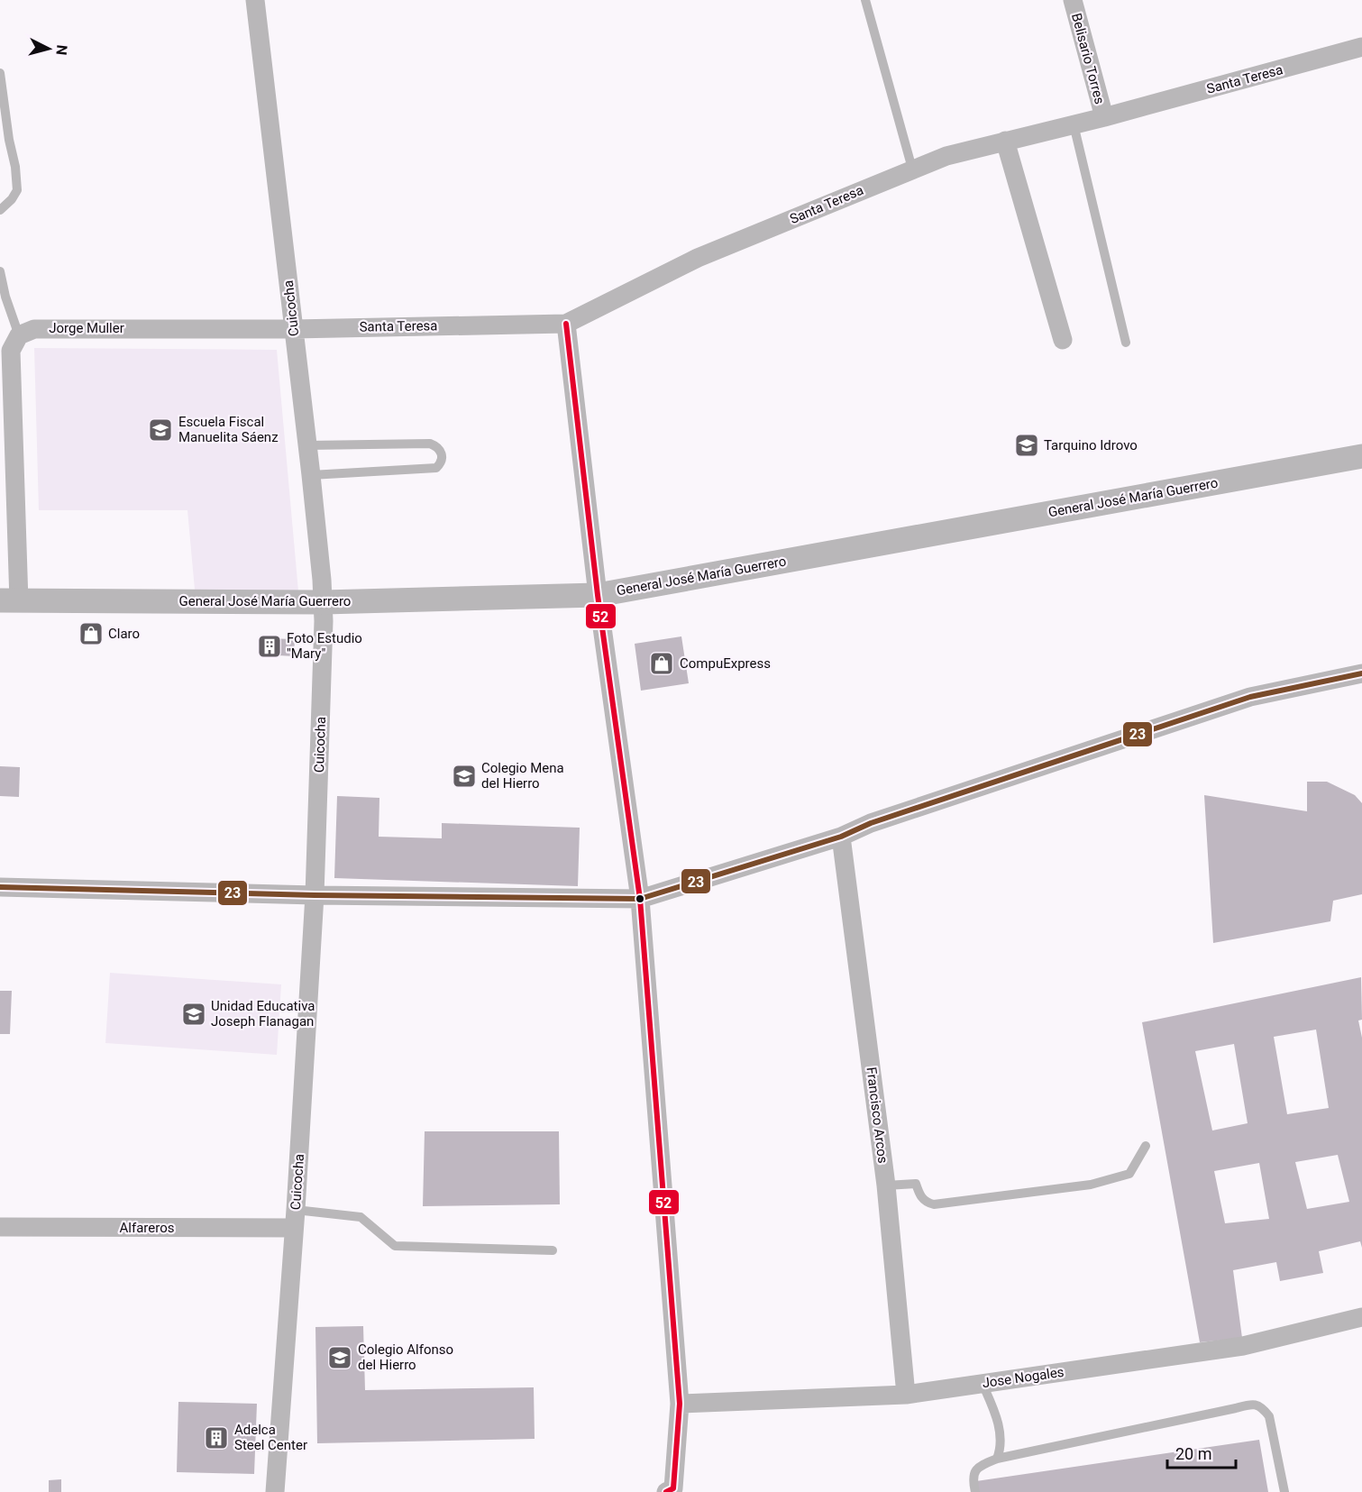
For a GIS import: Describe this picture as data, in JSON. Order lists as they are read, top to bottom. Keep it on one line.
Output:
{"streets":{"street":["Belisario Torres","Santa Teresa","Cuicocha","Jorge Muller","General José María Guerrero","Francisco Arcos","Alfareros","Jose Nogales"]},"crossings":[["Belisario Torres","Santa Teresa"],["Santa Teresa","Cuicocha"],["Santa Teresa","Jorge Muller"],["Cuicocha","Jorge Muller"],["Cuicocha","General José María Guerrero"],["Cuicocha","Alfareros"],["Francisco Arcos","Jose Nogales"]],"places":{"school or university":["Escuela Fiscal Manuelita Sáenz","Tarquino Idrovo","Colegio Mena del Hierro","Unidad Educativa Joseph Flanagan","Colegio Alfonso del Hierro"],"shop":["Claro","CompuExpress"],"building":["Foto Estudio \"Mary\"","Adelca Steel Center"]},"lines":["transit line 52","transit line 23"],"scale_bar":"20 m","north":"right"}
